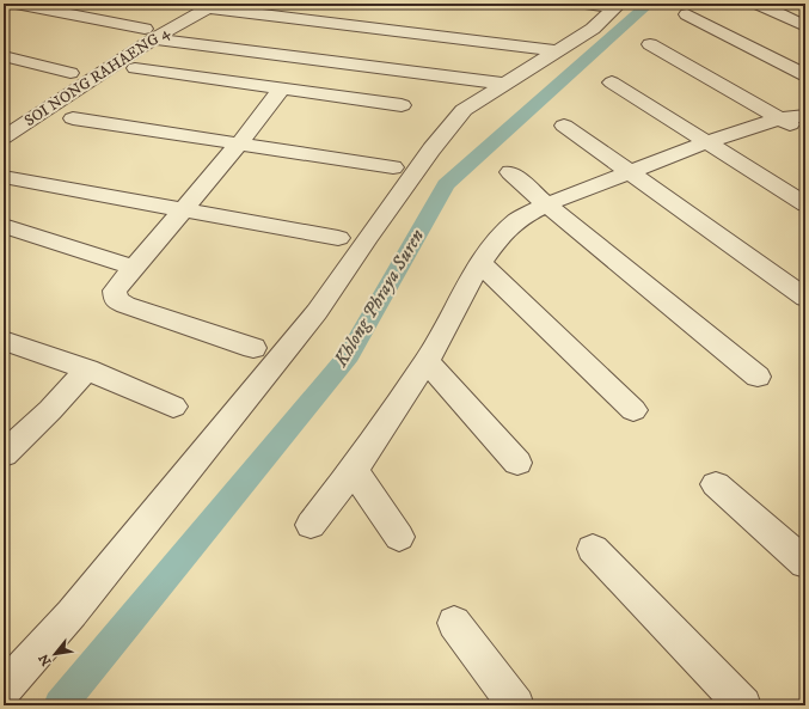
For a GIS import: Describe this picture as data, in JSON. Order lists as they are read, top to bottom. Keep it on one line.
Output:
{"streets":{"street":["SOI NONG RAHAENG 4"]},"water":["Khlong Phraya Suren"],"north":"bottom left"}
